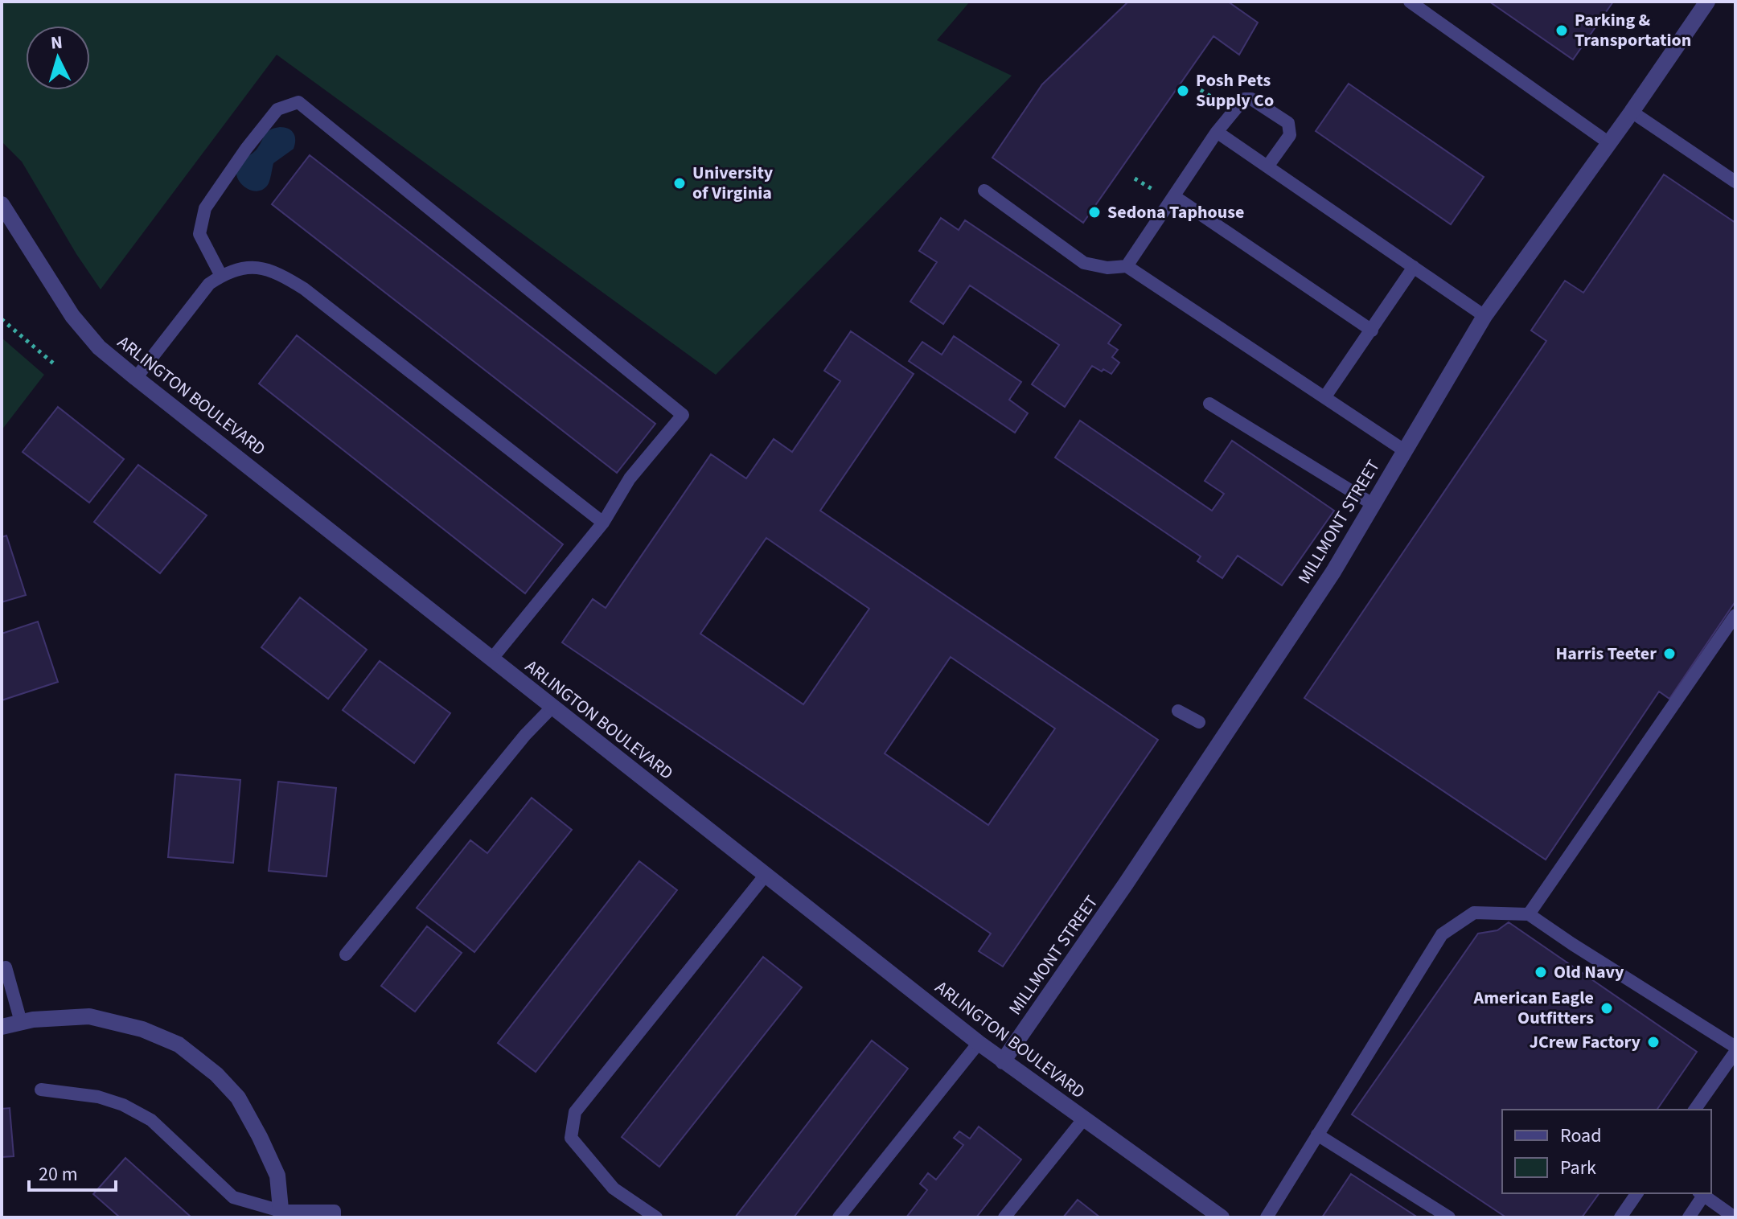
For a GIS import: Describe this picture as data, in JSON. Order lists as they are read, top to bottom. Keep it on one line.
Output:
{"streets":{"street":["ARLINGTON BOULEVARD","MILLMONT STREET"]},"crossings":[["ARLINGTON BOULEVARD","MILLMONT STREET"]],"places":["Parking & Transportation","Posh Pets Supply Co","University of Virginia","Sedona Taphouse","Harris Teeter","Old Navy","American Eagle Outfitters","JCrew Factory"],"legend":["Road","Park"],"scale_bar":"20 m","north":"top"}
